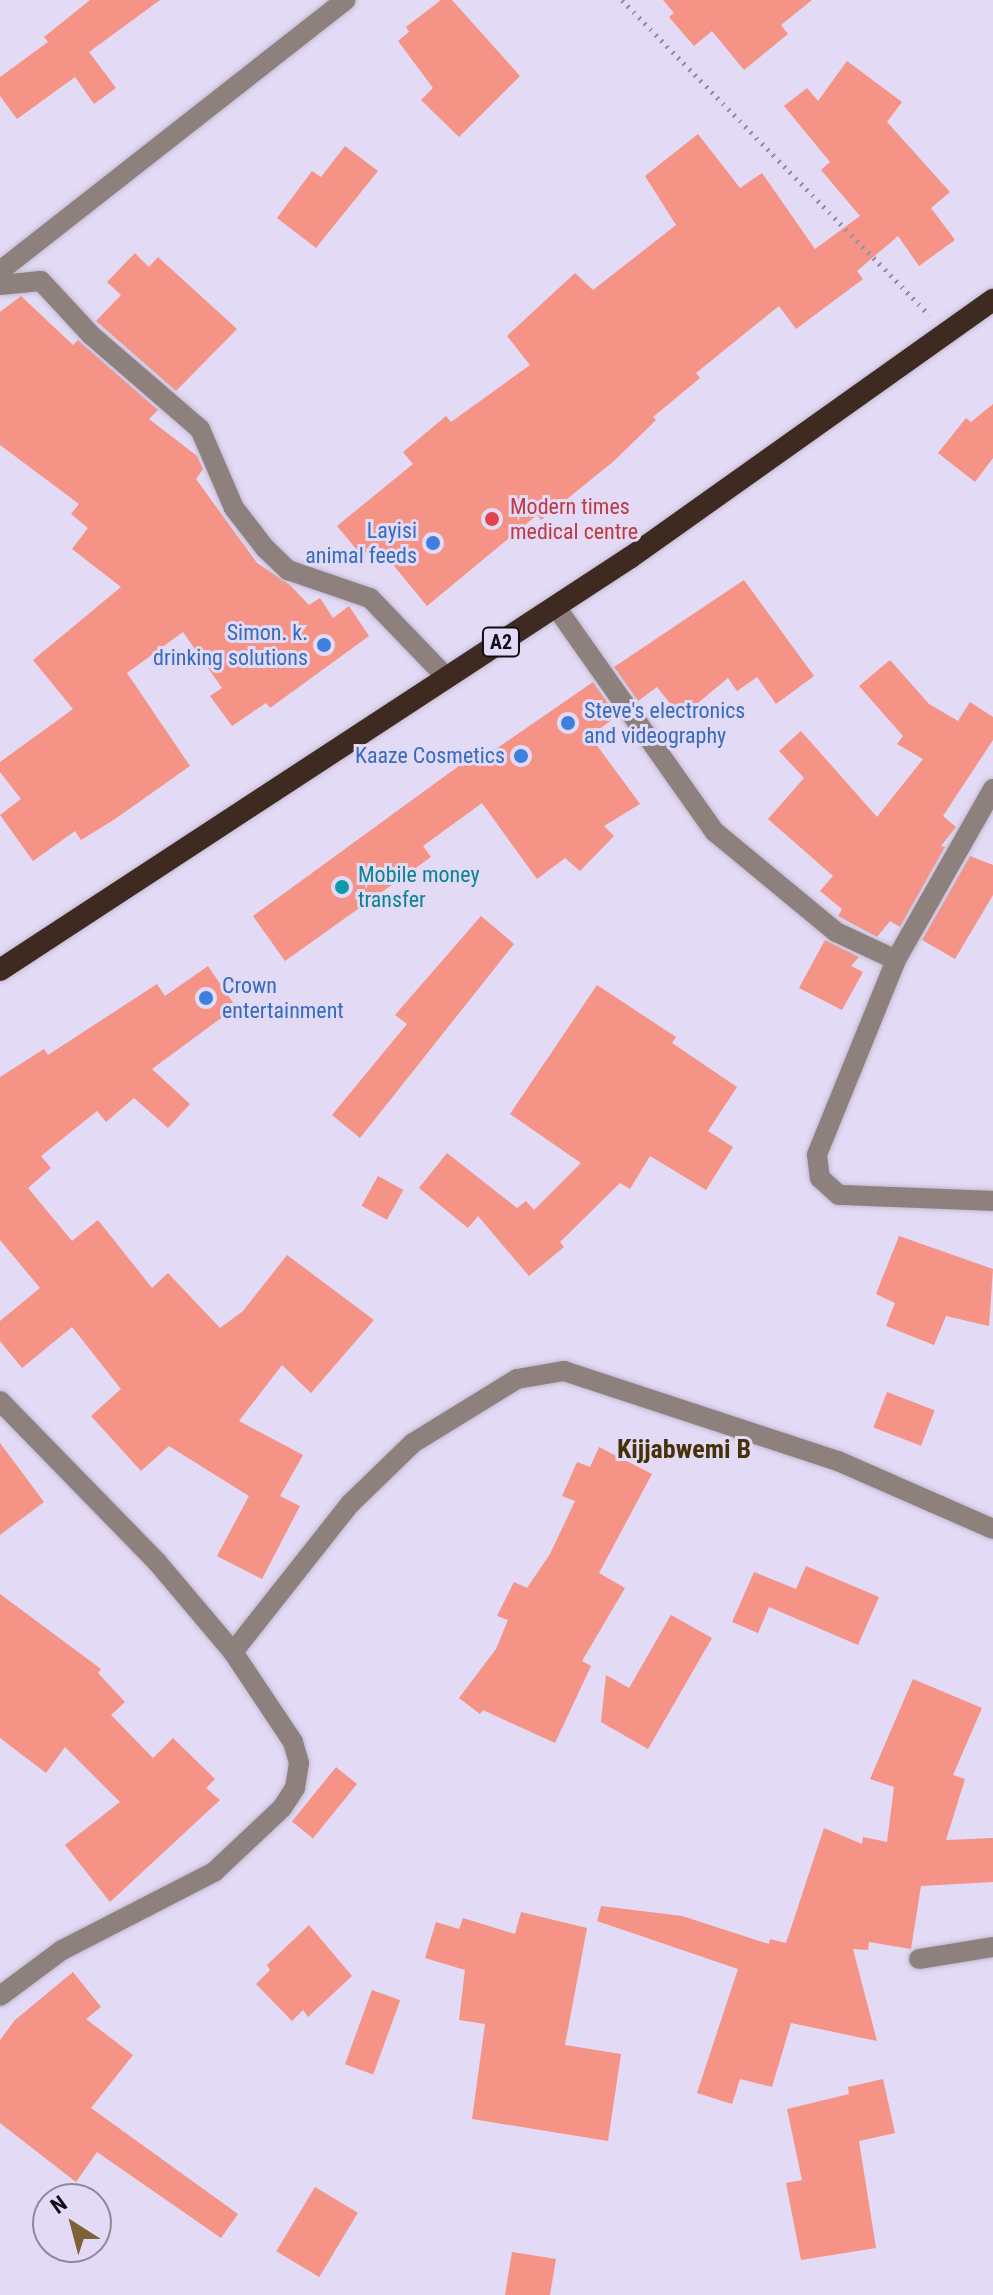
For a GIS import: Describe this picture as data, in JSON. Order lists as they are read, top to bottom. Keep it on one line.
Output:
{"streets":{"highway":["A2"]},"districts":["Kijjabwemi B"],"places":["Modern times medical centre","Layisi animal feeds","Simon. k. drinking solutions","Steve's electronics and videography","Kaaze Cosmetics","Mobile money transfer","Crown entertainment"],"north":"top left"}
